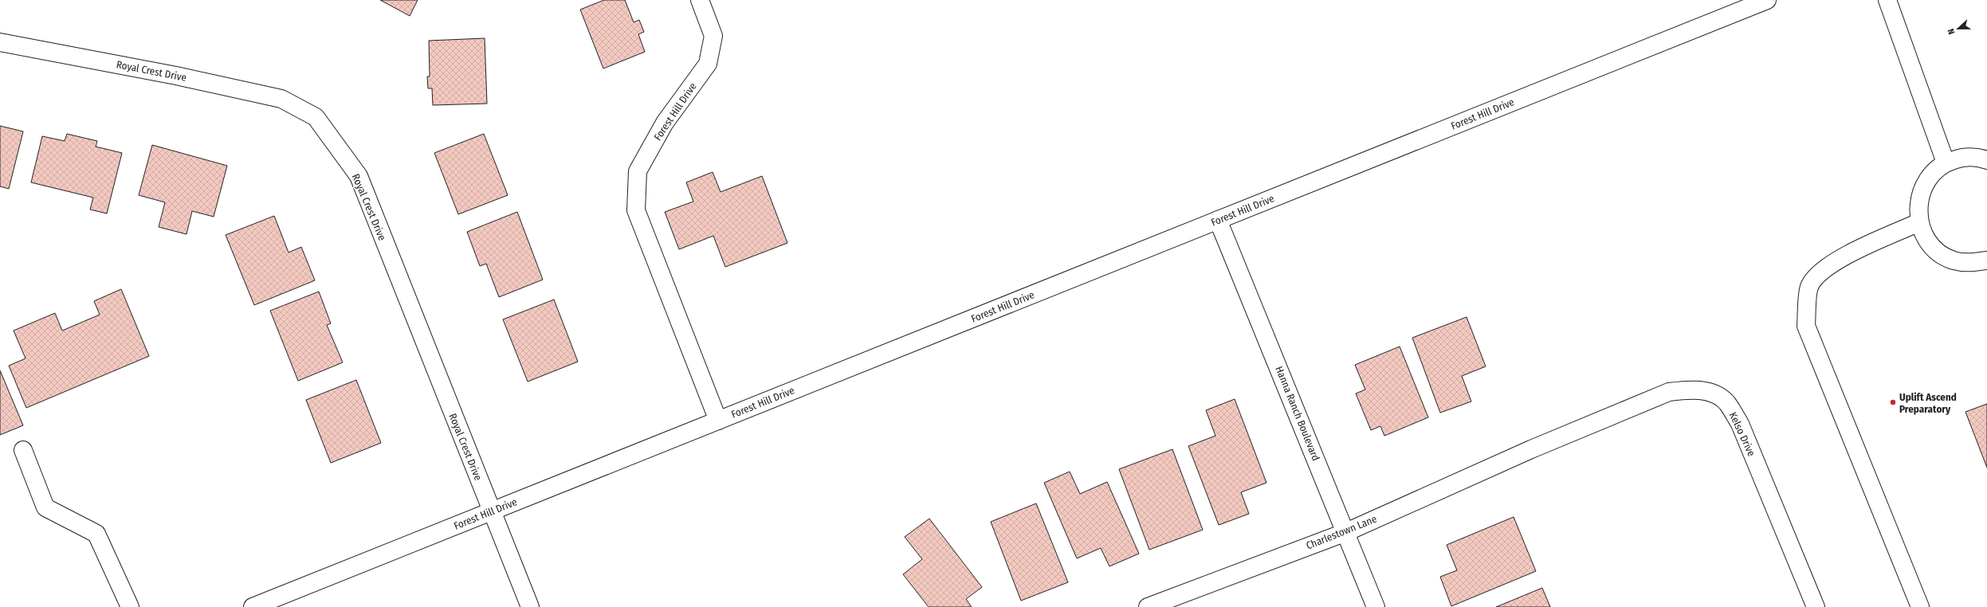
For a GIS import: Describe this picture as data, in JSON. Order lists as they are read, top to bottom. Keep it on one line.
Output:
{"streets":{"street":["Royal Crest Drive","Forest Hill Drive","Hanna Ranch Boulevard","Kelso Drive","Charlestown Lane"]},"crossings":[["Royal Crest Drive","Forest Hill Drive"],["Forest Hill Drive","Hanna Ranch Boulevard"],["Hanna Ranch Boulevard","Charlestown Lane"],["Kelso Drive","Charlestown Lane"]],"places":["Uplift Ascend Preparatory"],"north":"left"}
